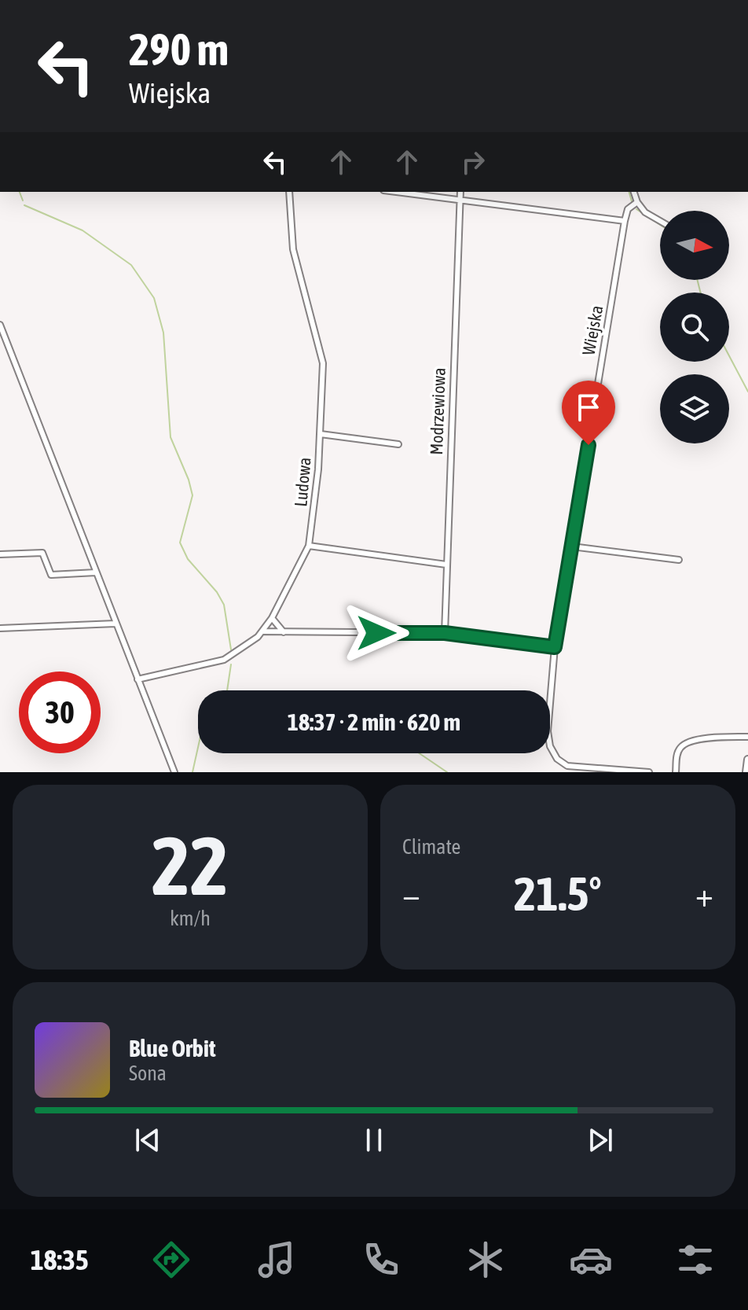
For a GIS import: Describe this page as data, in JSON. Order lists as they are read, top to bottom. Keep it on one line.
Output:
{"streets":{"street":["Wiejska","Modrzewiowa","Ludowa"]},"north":"right","page":{"turn":["290 m","Wiejska"],"limit":"30","trip":"18:37 · 2 min · 620 m","tile":[["22","km/h"],"Climate"],"heat":["−","21.5°","+"],"song":["Blue Orbit","Sona"],"tabs":"18:35"}}
